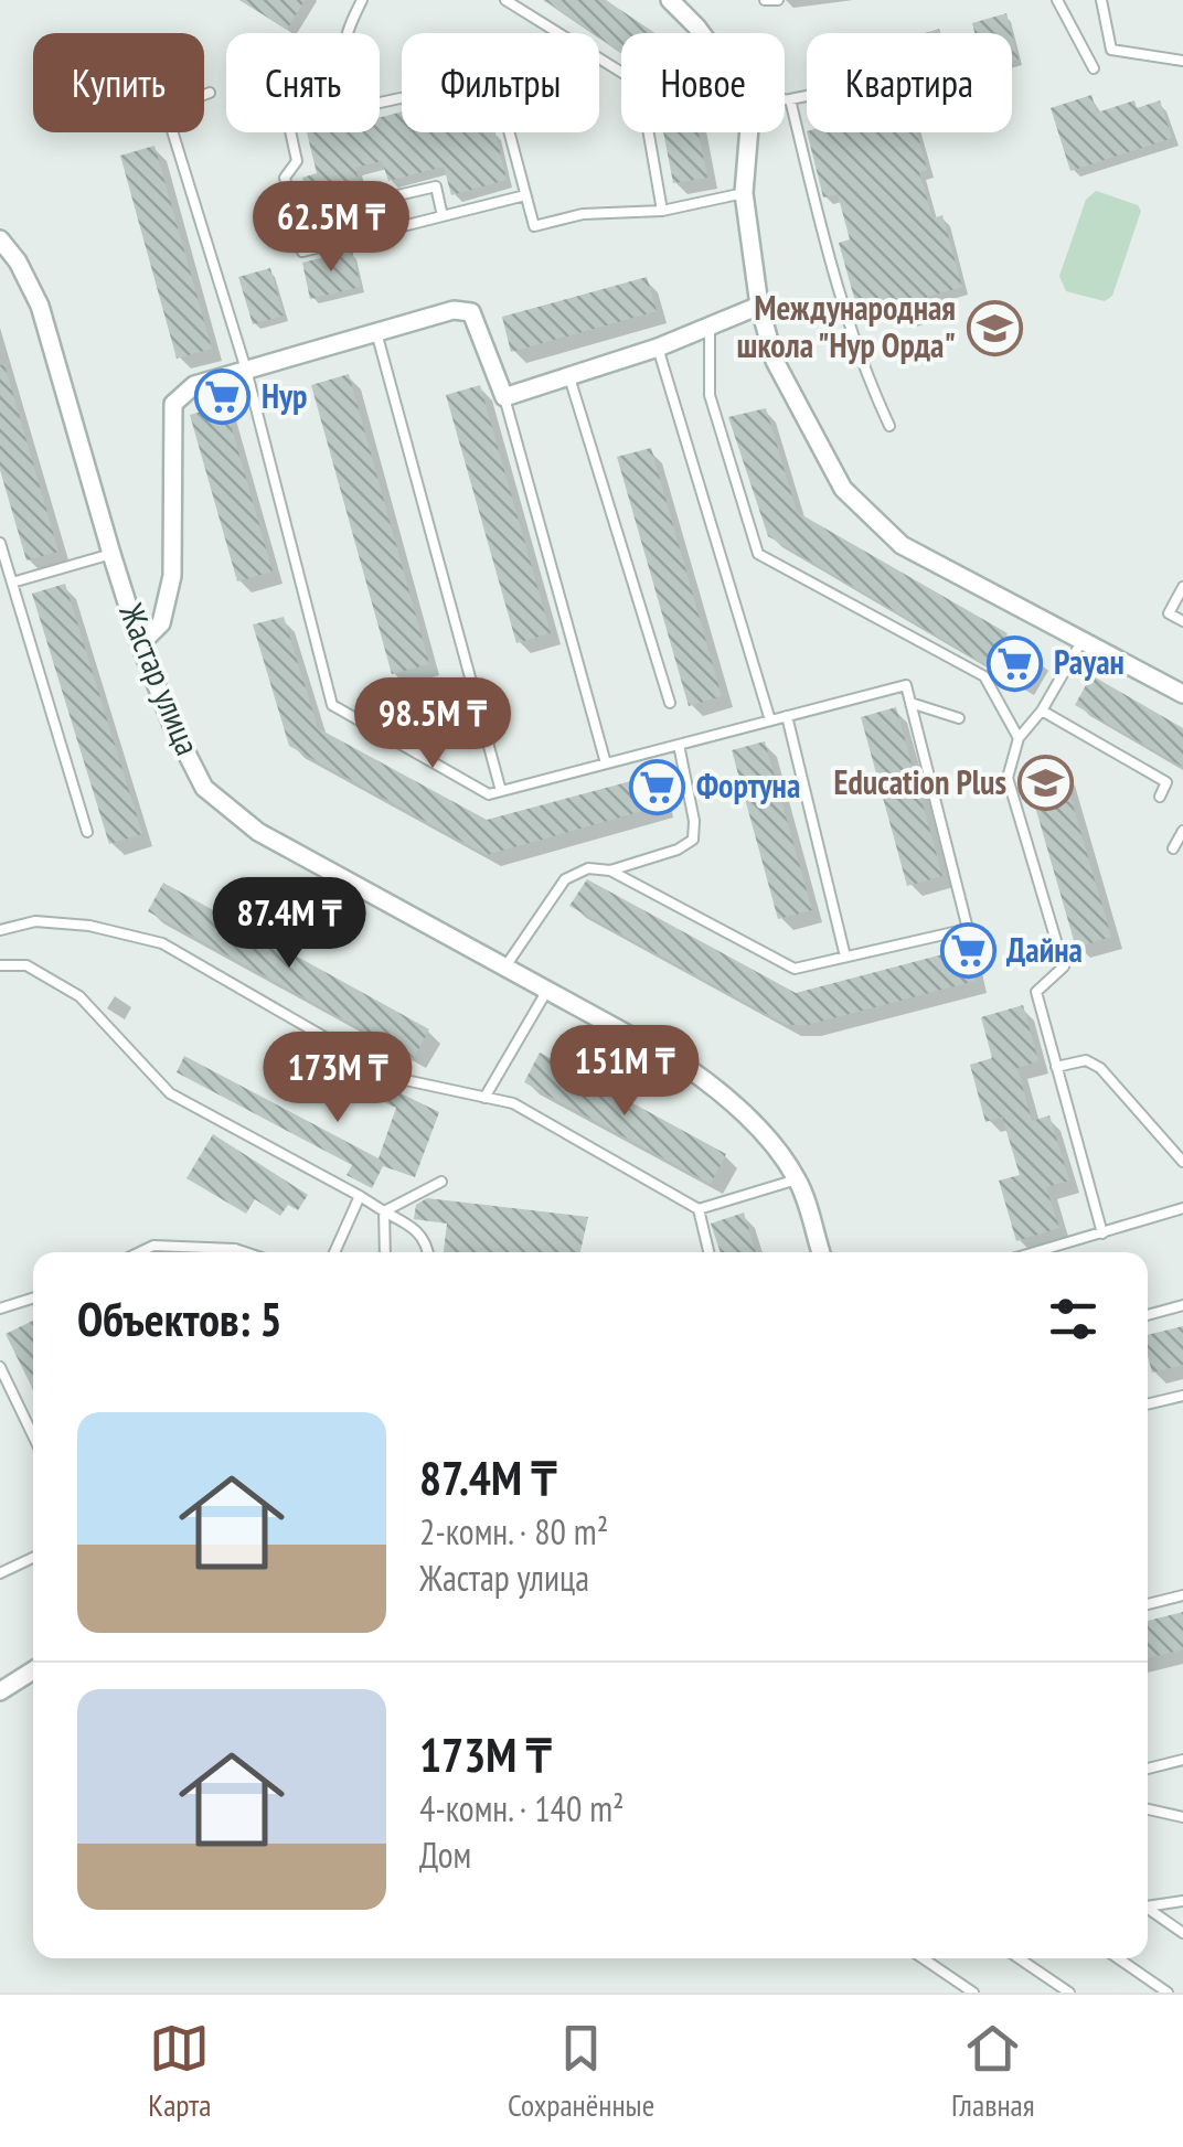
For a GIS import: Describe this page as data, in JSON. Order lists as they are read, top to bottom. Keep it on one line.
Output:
{"streets":{"street":["Жастар улица"]},"places":{"school or university":["Международная школа \"Нур Орда\"","Education Plus"],"supermarket":["Нур","Рауан","Фортуна","Дайна"]},"page":{"chip":["Купить","Снять","Фильтры","Новое","Квартира"],"price":["62.5M ₸","98.5M ₸","87.4M ₸","151M ₸","173M ₸"],"heading":"Объектов: 5","list":[{"name":"87.4M ₸","note":"2-комн. · 80 m² · Жастар улица"},{"name":"173M ₸","note":"4-комн. · 140 m² · Дом"}],"tabs":["Карта","Сохранённые","Главная"]}}
